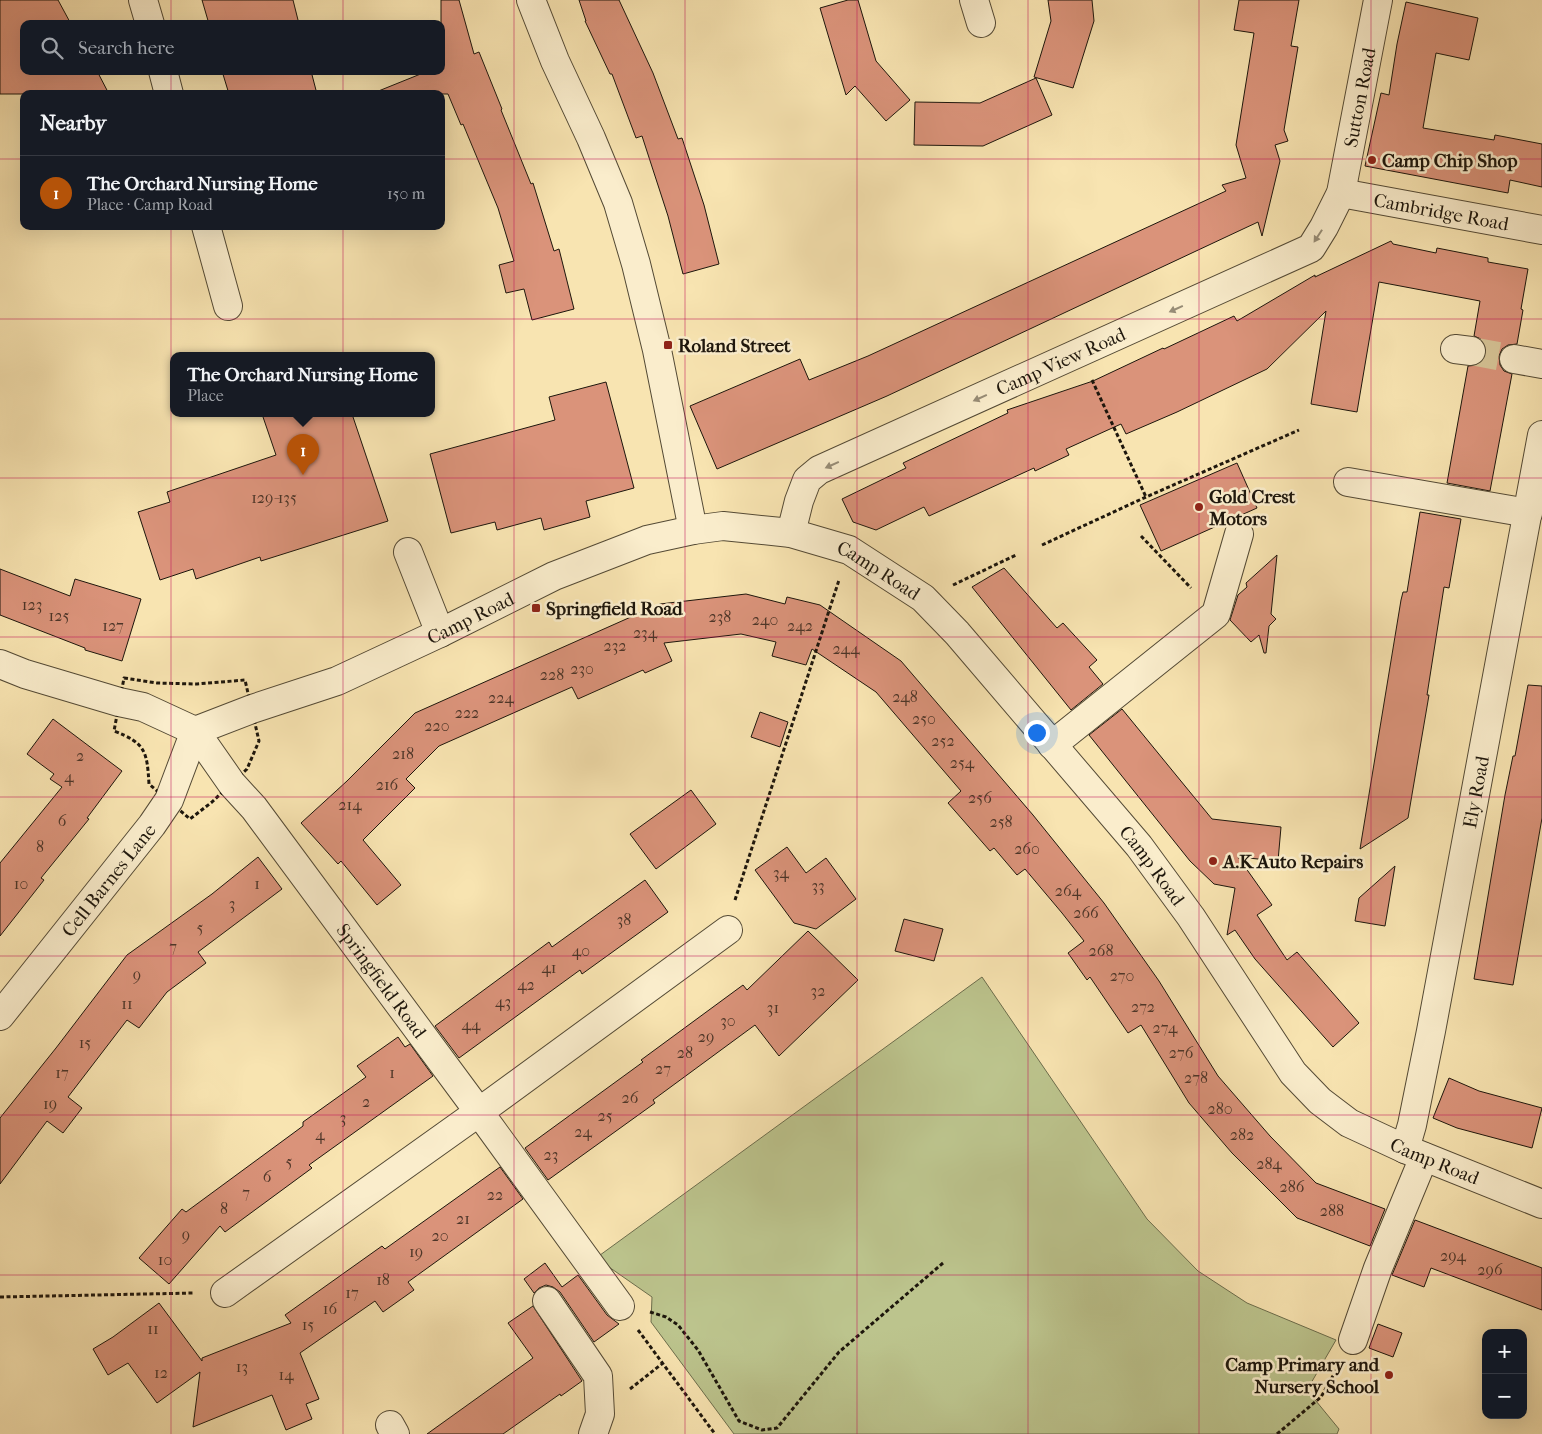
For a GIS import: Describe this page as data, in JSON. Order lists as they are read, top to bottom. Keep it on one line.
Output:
{"streets":{"street":["Sutton Road","Cambridge Road","Camp View Road","Camp Road","Ely Road","Cell Barnes Lane","Springfield Road"]},"crossings":[["Sutton Road","Cambridge Road"],["Sutton Road","Camp View Road"],["Cambridge Road","Camp View Road"],["Camp View Road","Camp Road"],["Camp Road","Ely Road"],["Camp Road","Cell Barnes Lane"],["Camp Road","Springfield Road"],["Cell Barnes Lane","Springfield Road"]],"one_way":["Camp View Road"],"places":{"other":["Camp Chip Shop","Gold Crest Motors","A.K Auto Repairs","Camp Primary and Nursery School"],"transit":["Roland Street","Springfield Road"]},"house_numbers":["129-135","123","125","238","240","127","242","234","232","244","230","228","248","224","222","250","220","252","218","2","254","4","216","256","214","6","258","8","260","34","10","1","33","264","3","266","38","5","7","40","268","41","9","270","42","32","43","11","272","31","30","44","274","29","15","28","276","27","17","1","278","26","2","19","280","25","3","24","4","282","23","5","284","6","286","7","22","8","288","21","9","20","19","294","10","296","18","17","16","15","11","13","12","14"],"page":{"search":"Search here","heading":"Nearby","list":[{"mark":"1","name":"The Orchard Nursing Home","note":"Place · Camp Road","value":"150 m"}],"popup":["The Orchard Nursing Home","Place"],"pins":"1","map_buttons":["+","−"]}}
